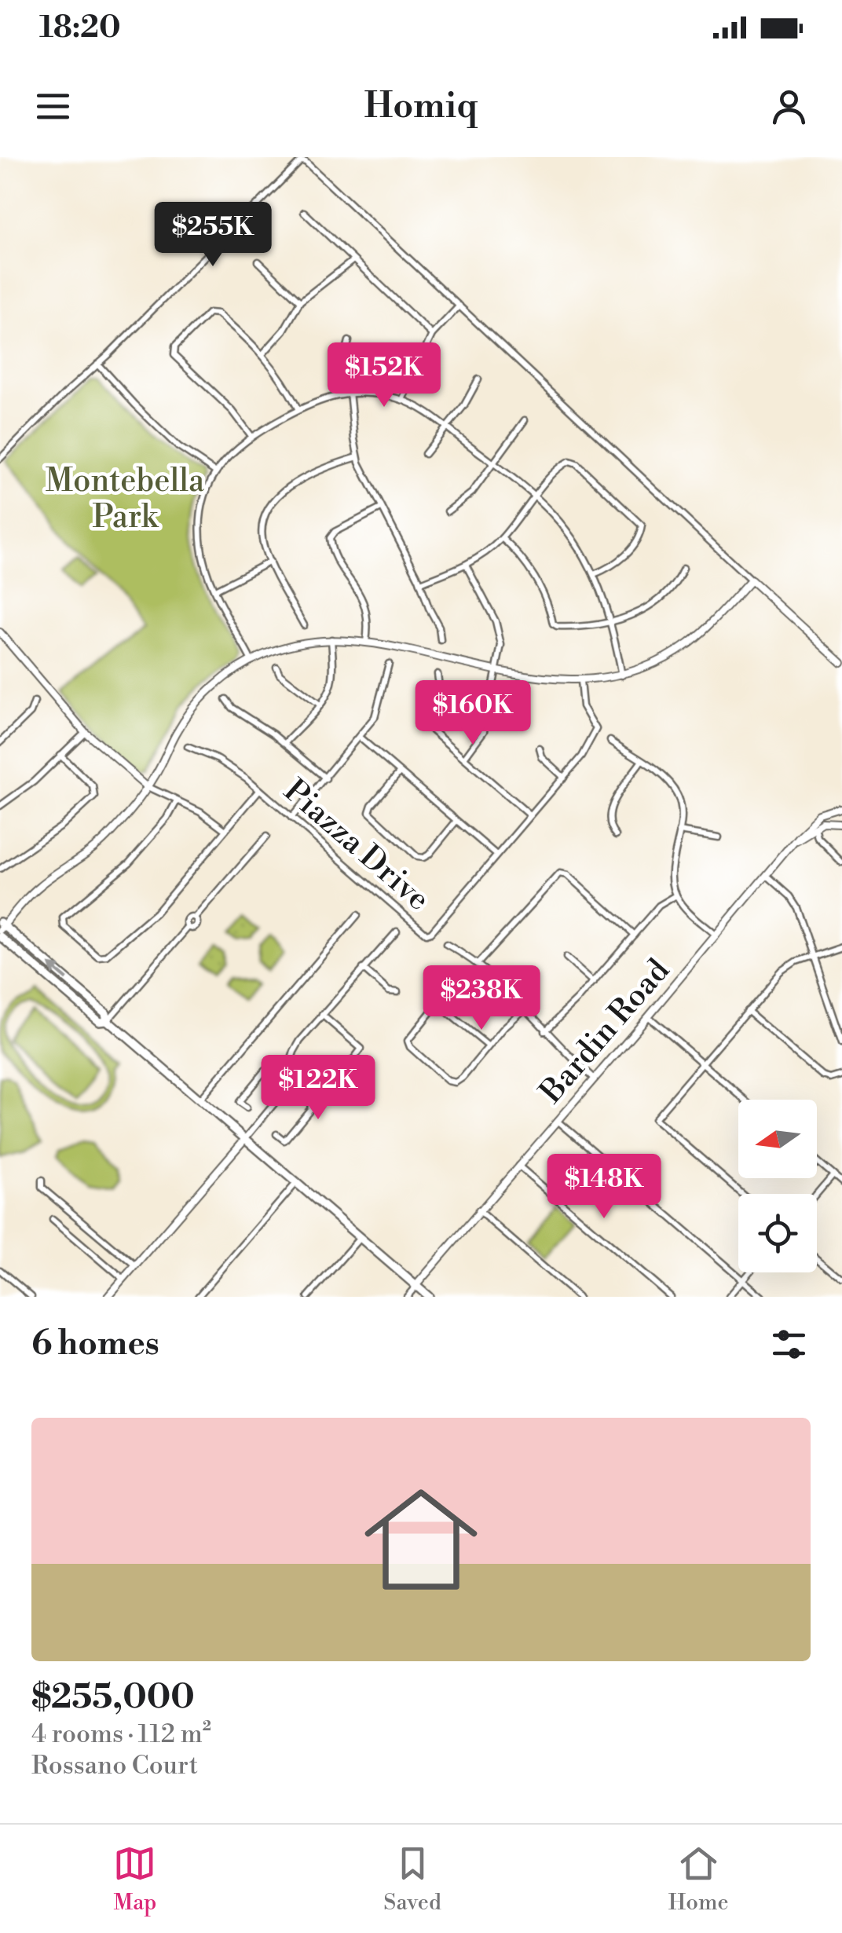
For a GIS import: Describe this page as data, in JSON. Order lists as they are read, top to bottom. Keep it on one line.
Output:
{"streets":{"street":["Piazza Drive","Bardin Road"]},"parks":["Montebella Park"],"north":"left","page":{"status":"18:20","header":"Homiq","price":["$255K","$152K","$160K","$238K","$122K","$148K"],"heading":"6 homes","list":[{"name":"$255,000","note":"4 rooms · 112 m² · Rossano Court"}],"tabs":["Map","Saved","Home"]}}
